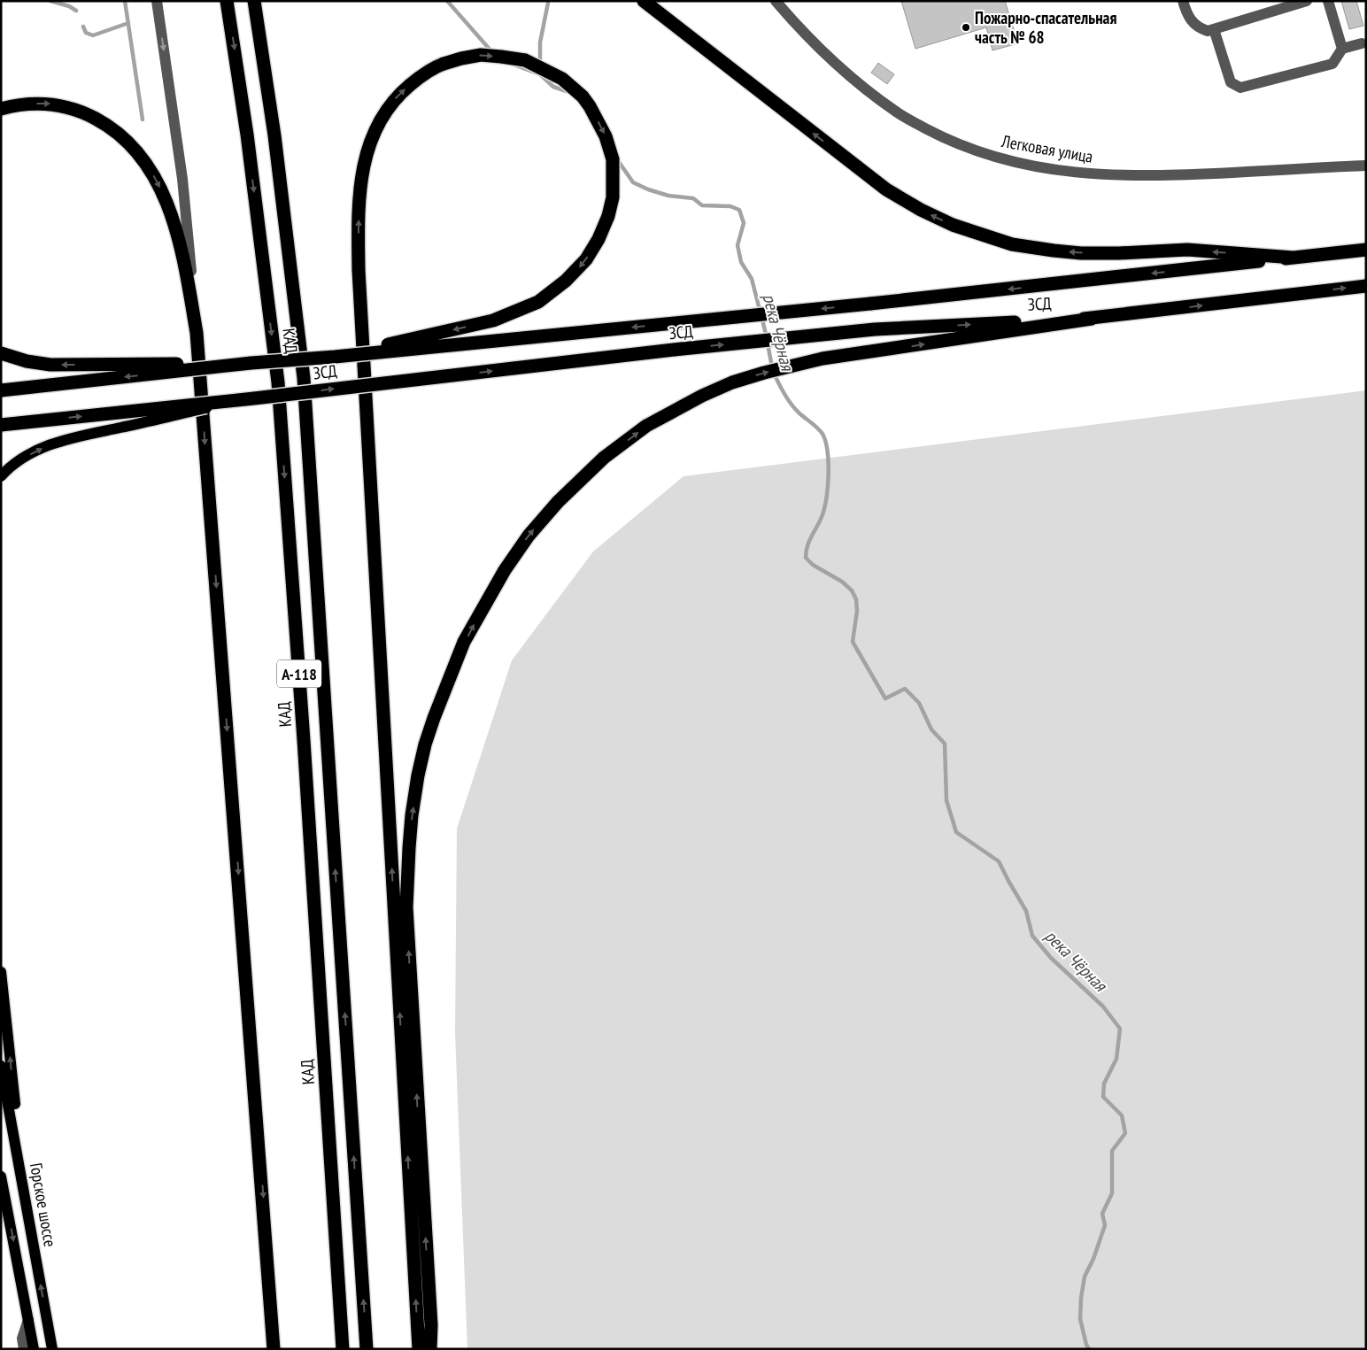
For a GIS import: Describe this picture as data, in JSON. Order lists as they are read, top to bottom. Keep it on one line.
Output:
{"streets":{"highway":["ЗСД","КАД","А-118"],"main road":["Горское шоссе"],"street":["Легковая улица"]},"water":["река Чёрная"],"places":["Пожарно-спасательная часть № 68"]}
